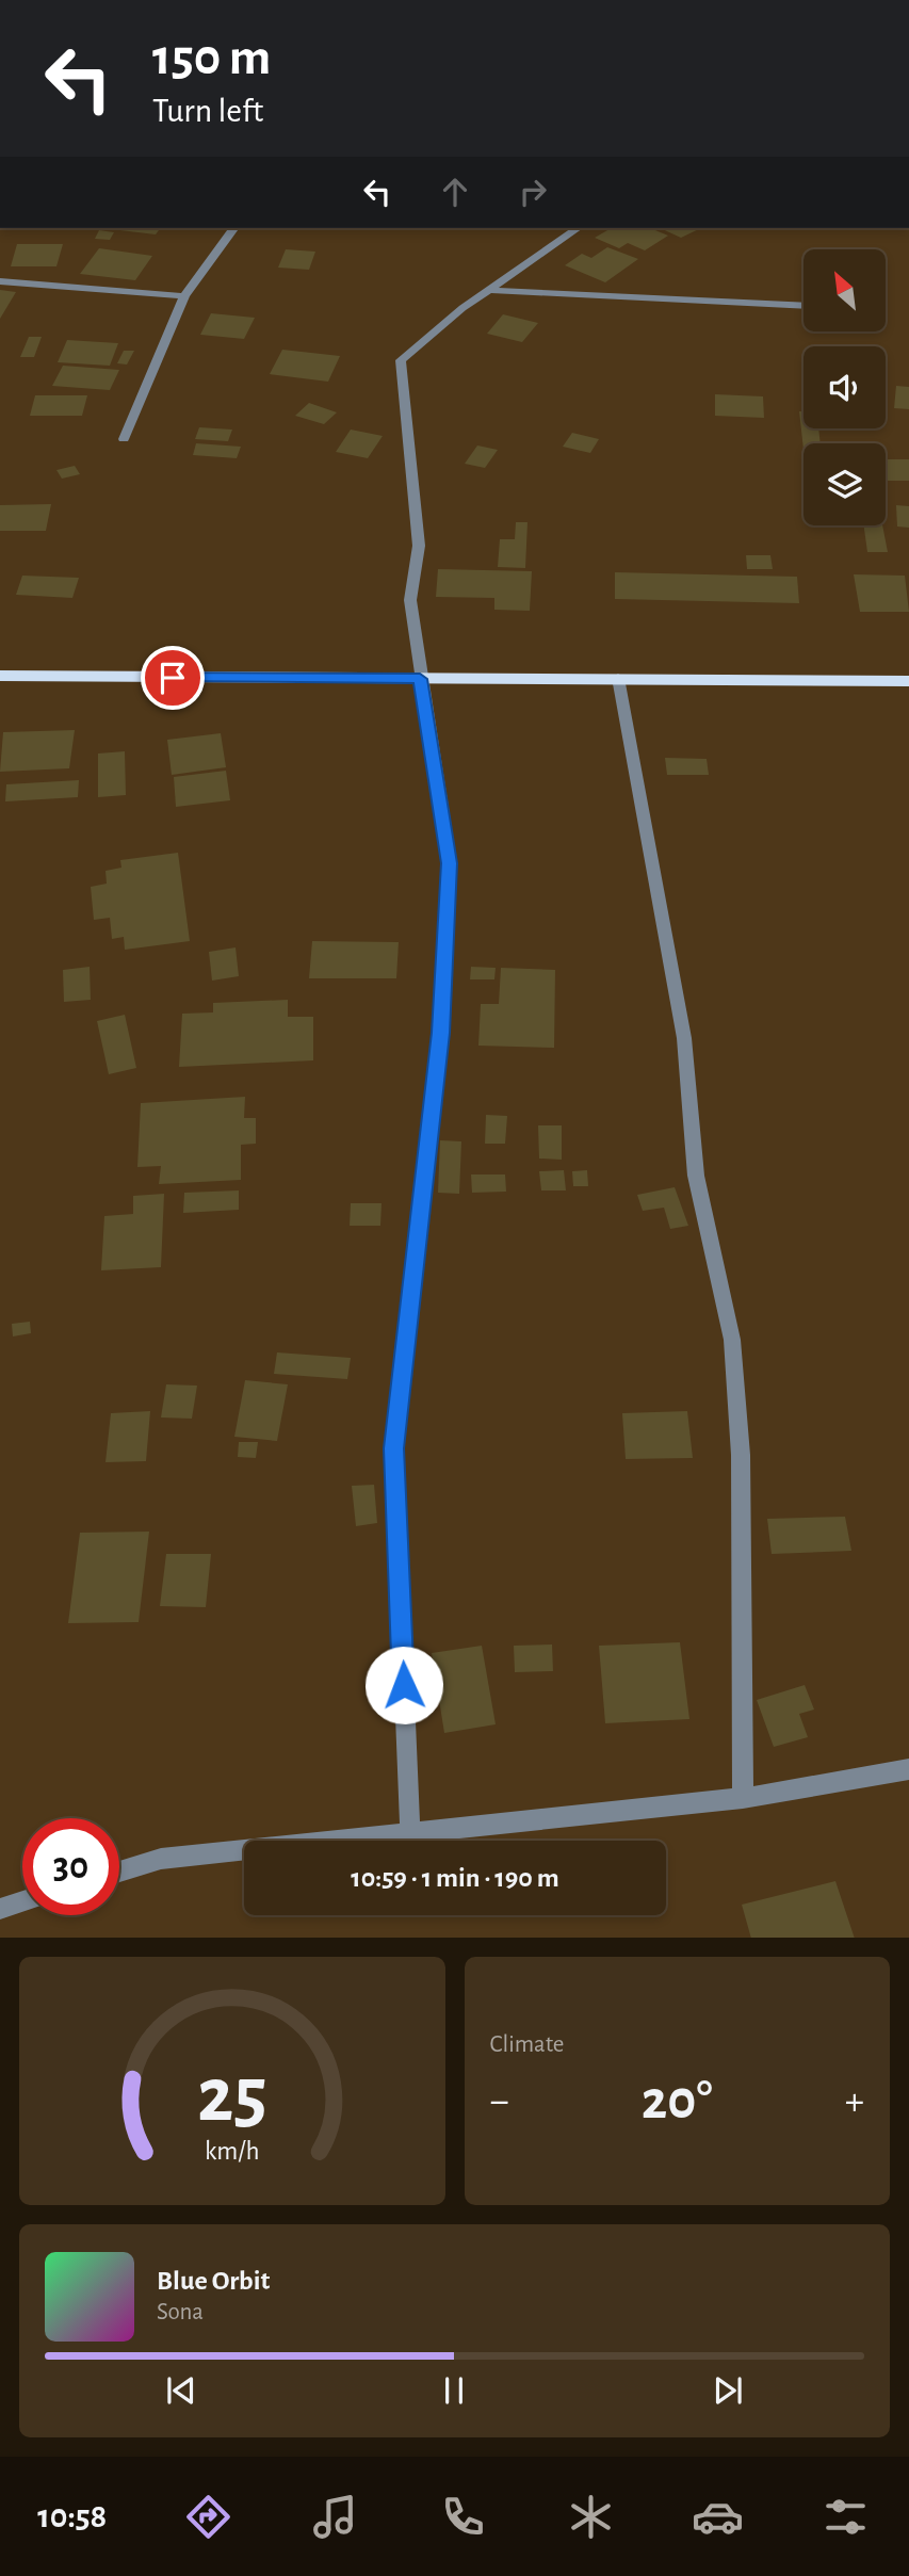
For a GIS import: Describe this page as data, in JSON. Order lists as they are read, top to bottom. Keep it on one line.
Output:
{"north":"top left","page":{"turn":["150 m","Turn left"],"limit":"30","trip":"10:59 · 1 min · 190 m","tile":"Climate","heat":["−","20°","+"],"song":["Blue Orbit","Sona"],"tabs":"10:58","gauge":["25","km/h"]}}
